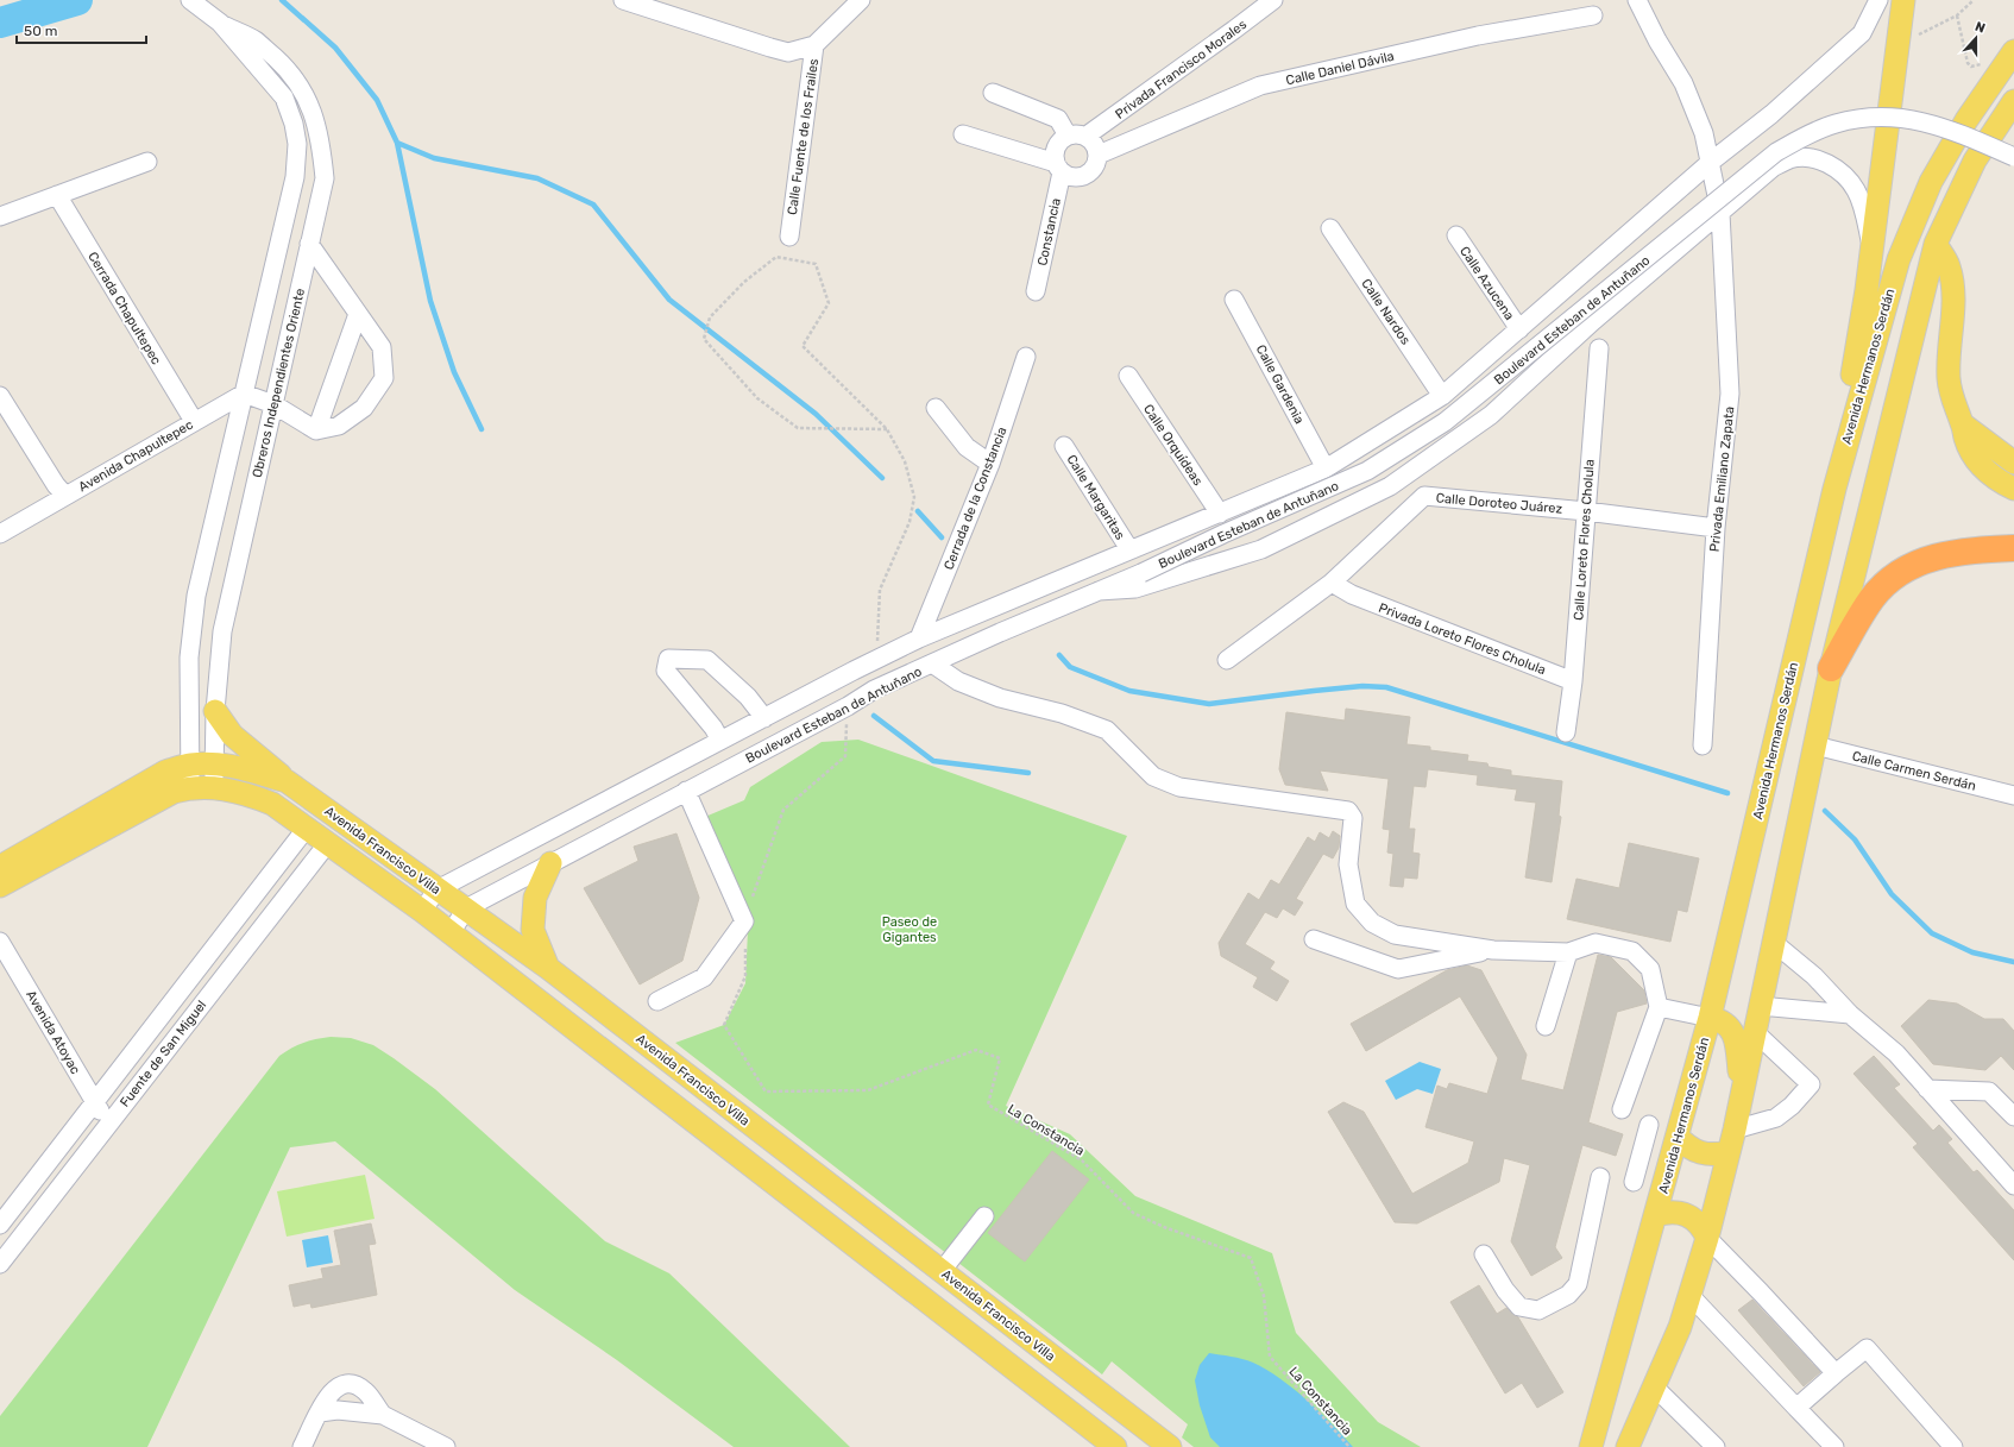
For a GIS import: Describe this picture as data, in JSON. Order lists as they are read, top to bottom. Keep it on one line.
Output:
{"streets":{"main road":["Avenida Hermanos Serdán","Avenida Francisco Villa"],"street":["Calle Daniel Dávila","Privada Francisco Morales","Calle Fuente de los Frailes","Constancia","Calle Azucena","Cerrada Chapultepec","Calle Nardos","Boulevard Esteban de Antuñano","Obreros Independientes Oriente","Calle Gardenia","Calle Orquídeas","Avenida Chapultepec","Privada Emiliano Zapata","Calle Margaritas","Cerrada de la Constancia","Calle Doroteo Juárez","Calle Loreto Flores Cholula","Privada Loreto Flores Cholula","Calle Carmen Serdán","Avenida Atoyac","Fuente de San Miguel"],"path":["La Constancia"]},"crossings":[["Calle Daniel Dávila","Privada Francisco Morales"],["Calle Daniel Dávila","Constancia"],["Privada Francisco Morales","Constancia"],["Calle Azucena","Boulevard Esteban de Antuñano"],["Cerrada Chapultepec","Avenida Chapultepec"],["Calle Nardos","Boulevard Esteban de Antuñano"],["Boulevard Esteban de Antuñano","Calle Gardenia"],["Boulevard Esteban de Antuñano","Calle Orquídeas"],["Boulevard Esteban de Antuñano","Privada Emiliano Zapata"],["Boulevard Esteban de Antuñano","Calle Margaritas"],["Boulevard Esteban de Antuñano","Cerrada de la Constancia"],["Boulevard Esteban de Antuñano","Avenida Francisco Villa"],["Obreros Independientes Oriente","Avenida Chapultepec"],["Obreros Independientes Oriente","Avenida Francisco Villa"],["Privada Emiliano Zapata","Calle Doroteo Juárez"],["Calle Doroteo Juárez","Calle Loreto Flores Cholula"],["Calle Doroteo Juárez","Privada Loreto Flores Cholula"],["Calle Loreto Flores Cholula","Privada Loreto Flores Cholula"],["Avenida Francisco Villa","Fuente de San Miguel"],["Avenida Atoyac","Fuente de San Miguel"]],"parks":["Paseo de Gigantes"],"scale_bar":"50 m","north":"top"}
